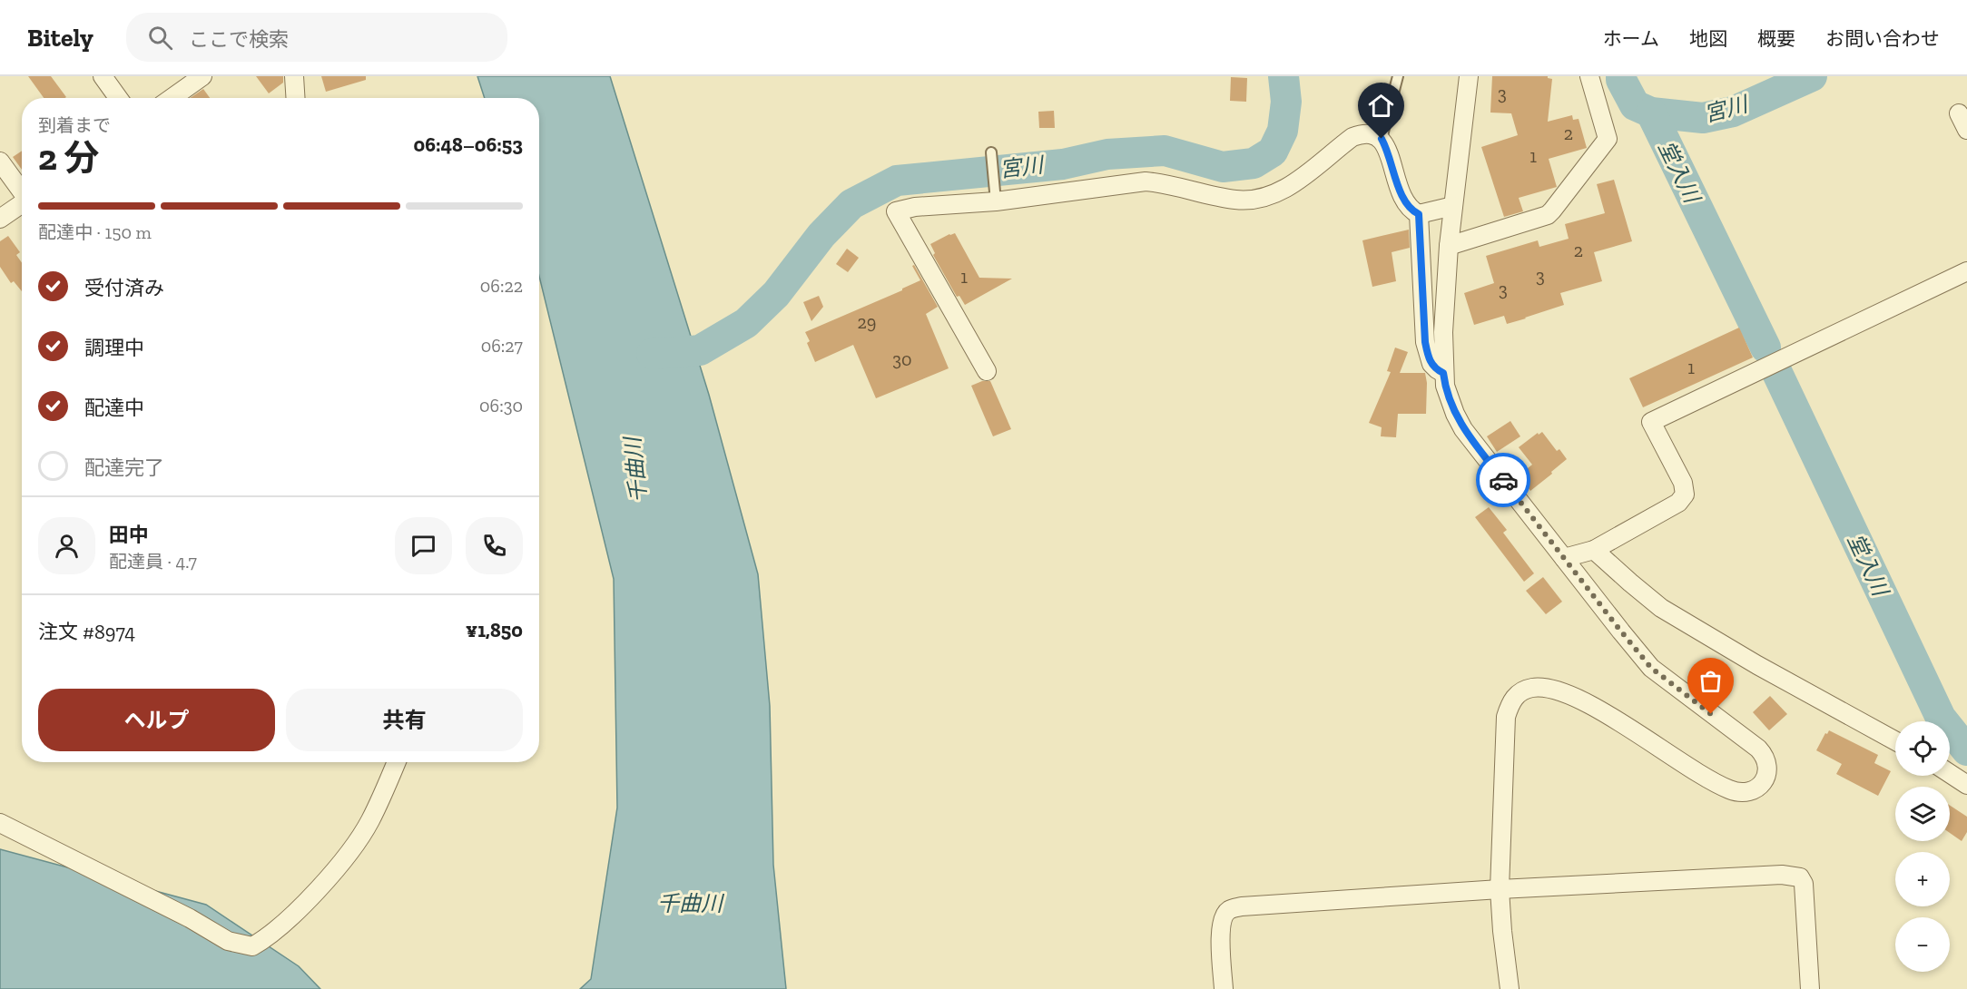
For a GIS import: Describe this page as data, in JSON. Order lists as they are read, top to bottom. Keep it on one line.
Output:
{"water":["宮川","堂入川","千曲川"],"house_numbers":["3","2","1","2","3","1","3","29","30","1"],"page":{"header":"Bitely","search":"ここで検索","nav":["ホーム","地図","概要","お問い合わせ"],"heading":["2 分","到着まで","06:48–06:53"],"panel":["田中","配達員 · 4.7","注文 #8974","¥1,850"],"bar":"配達中 · 150 m","list":[["受付済み","06:22"],["調理中","06:27"],["配達中","06:30"],"配達完了"],"buttons":["ヘルプ","共有"],"map_buttons":["+","−"]}}
